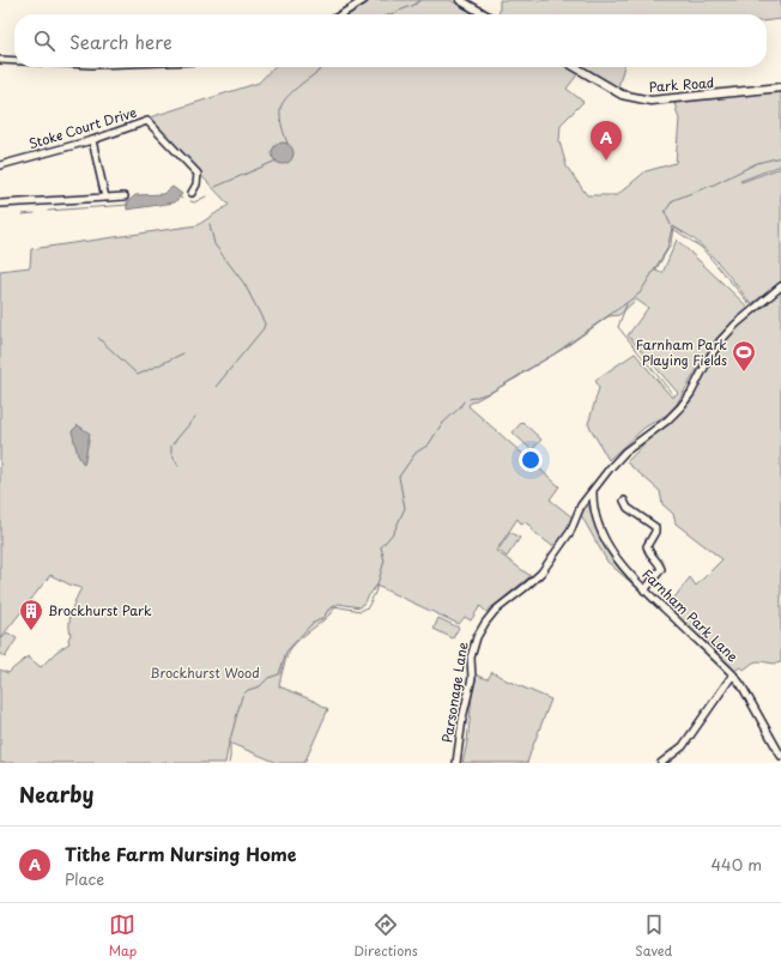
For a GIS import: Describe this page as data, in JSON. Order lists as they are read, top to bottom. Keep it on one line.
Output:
{"streets":{"main road":["Park Road"],"street":["Stoke Court Drive","Farnham Park Lane","Parsonage Lane"]},"crossings":[["Farnham Park Lane","Parsonage Lane"]],"parks":["Brockhurst Wood"],"places":{"sports":["Farnham Park Playing Fields"],"building":["Brockhurst Park"]},"page":{"search":"Search here","pins":"A","heading":"Nearby","list":[{"mark":"A","name":"Tithe Farm Nursing Home","note":"Place","value":"440 m"}],"nav":["Map","Directions","Saved"]}}
